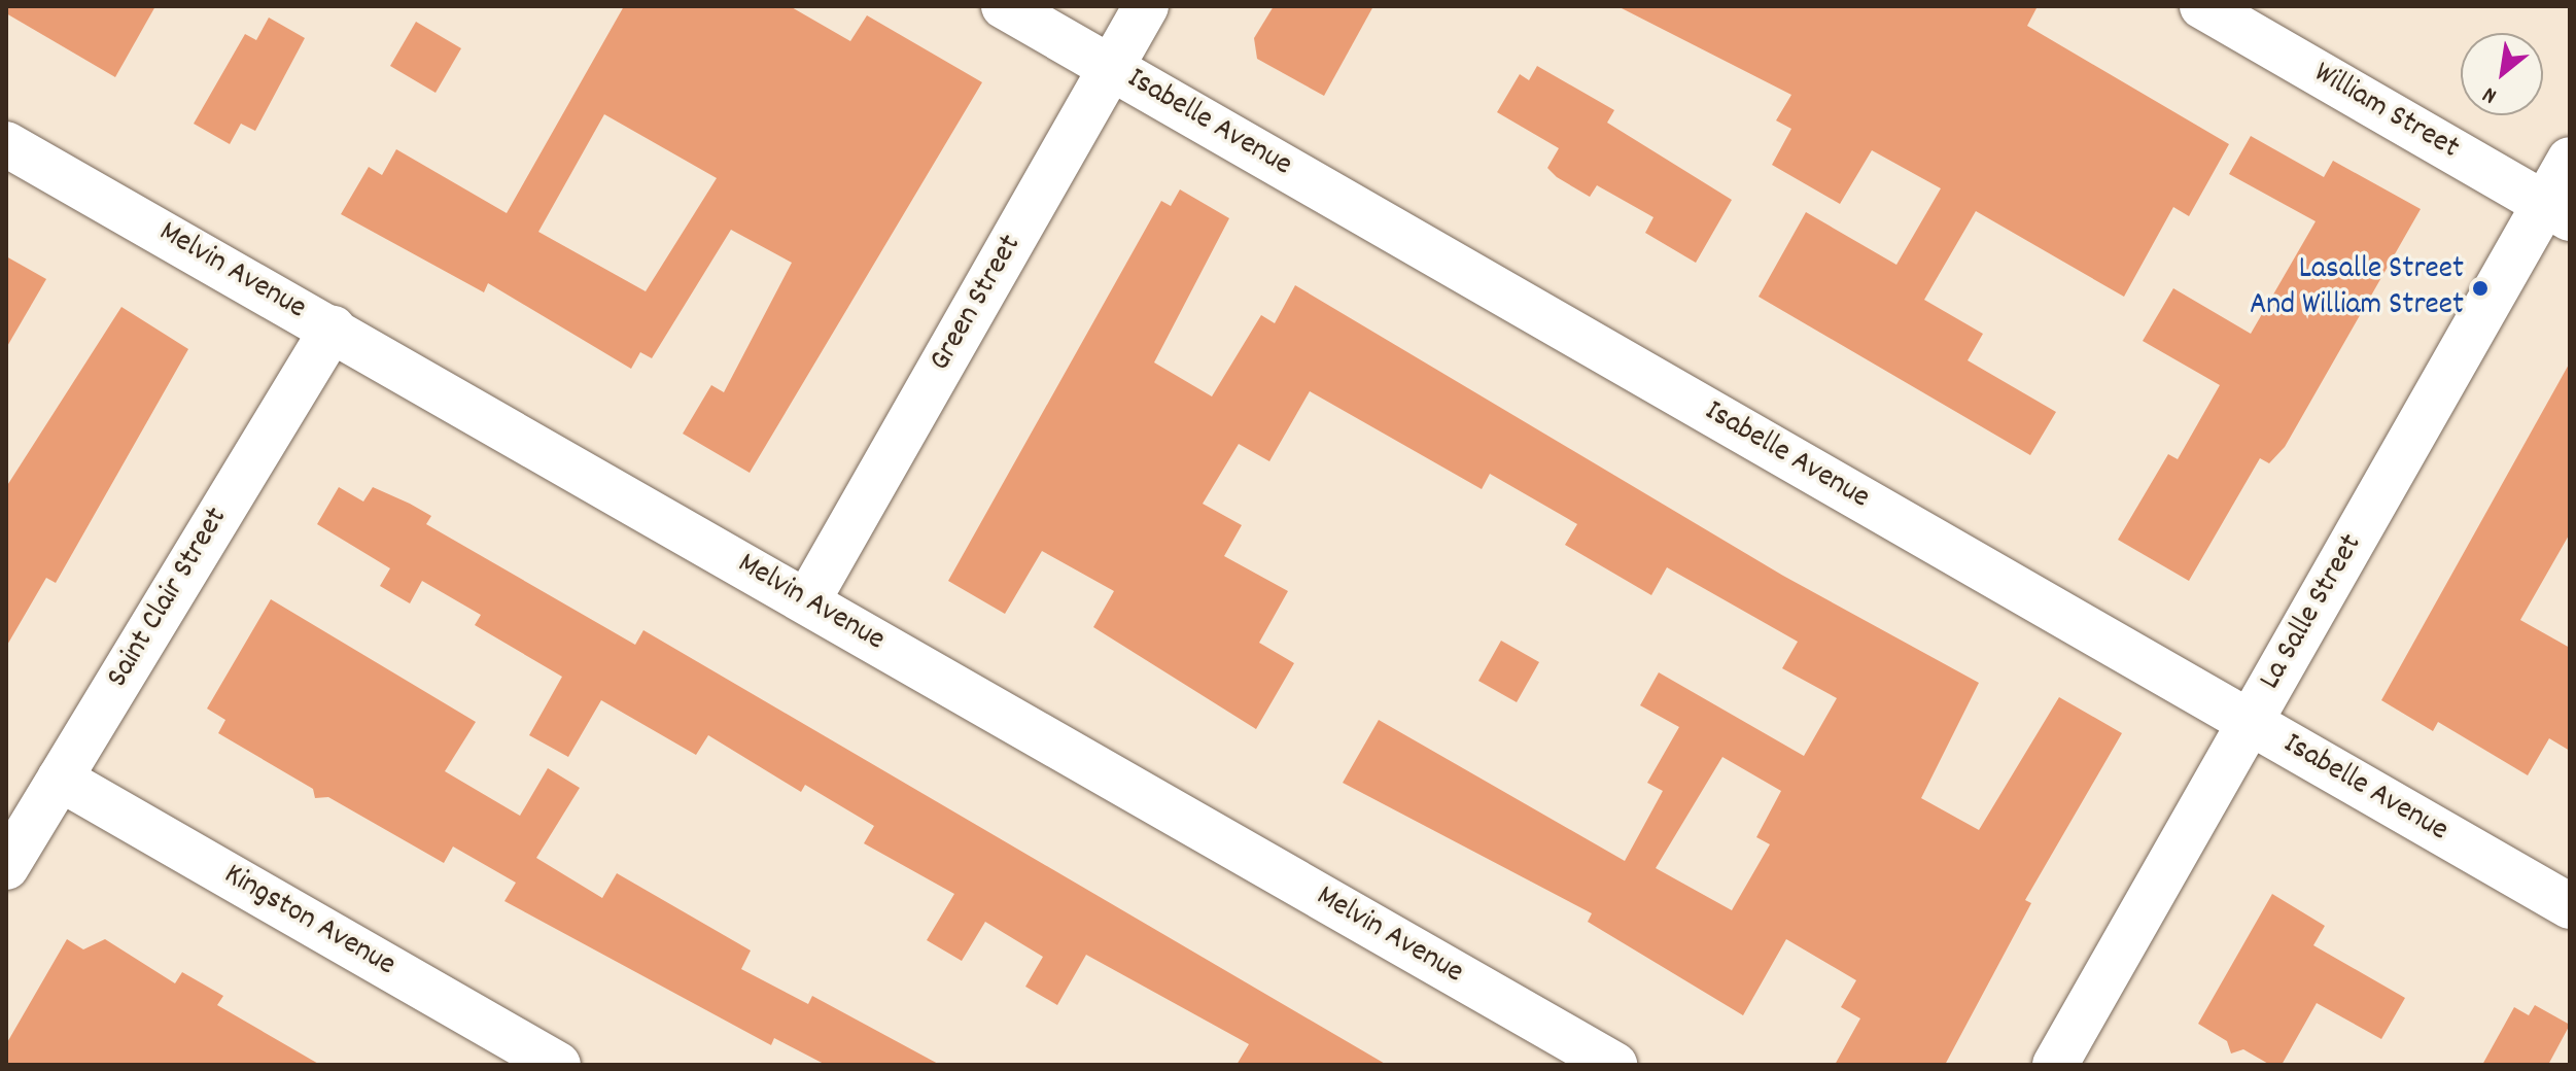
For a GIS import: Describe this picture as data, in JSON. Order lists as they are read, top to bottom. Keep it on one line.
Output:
{"streets":{"street":["William Street","Isabelle Avenue","Melvin Avenue","Green Street","Saint Clair Street","La Salle Street","Kingston Avenue"]},"crossings":[["William Street","La Salle Street"],["Isabelle Avenue","Green Street"],["Isabelle Avenue","La Salle Street"],["Melvin Avenue","Green Street"],["Melvin Avenue","Saint Clair Street"],["Saint Clair Street","Kingston Avenue"]],"places":["Lasalle Street And William Street"],"north":"bottom left"}
